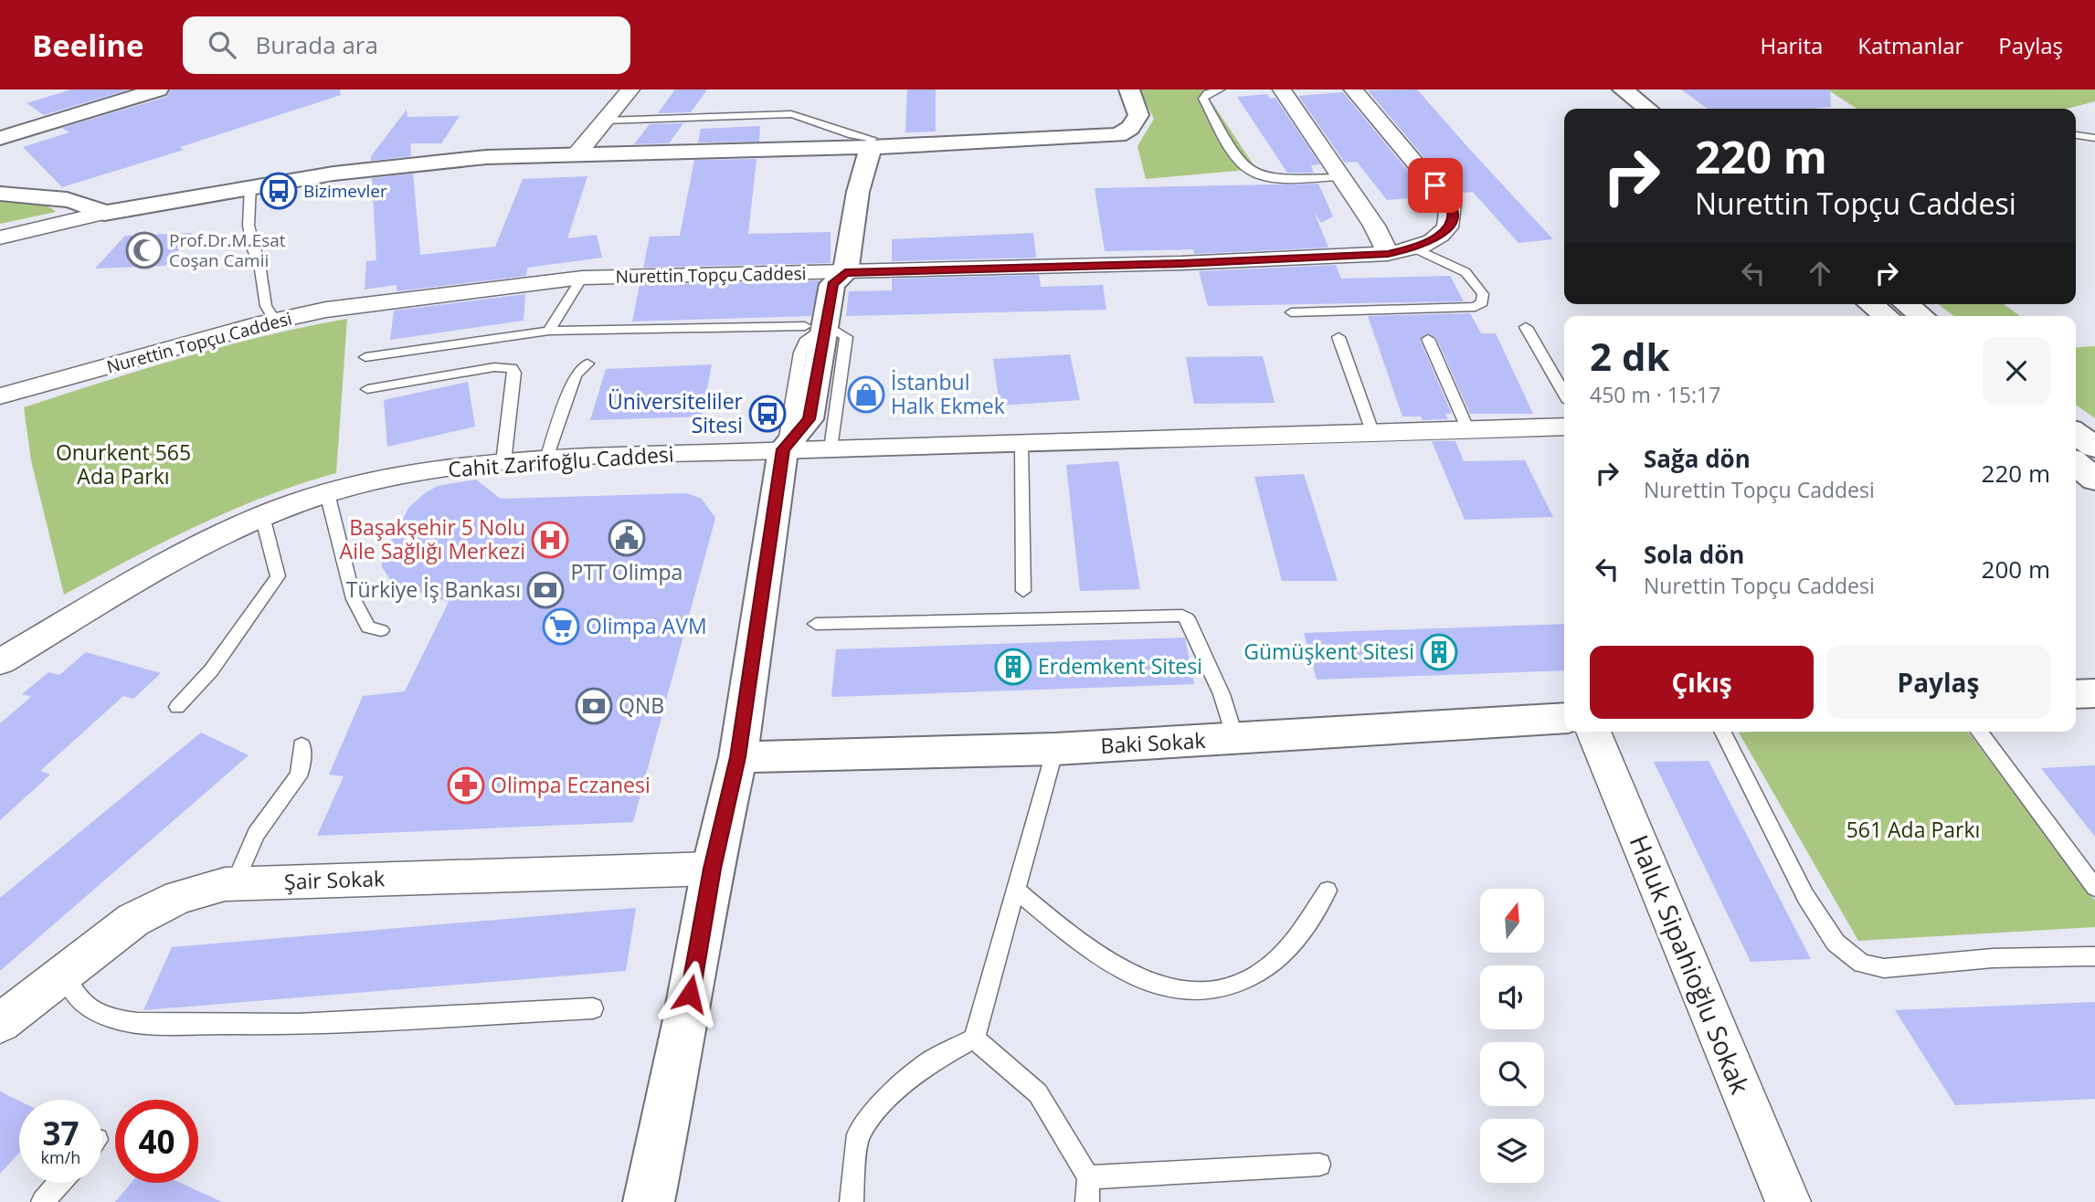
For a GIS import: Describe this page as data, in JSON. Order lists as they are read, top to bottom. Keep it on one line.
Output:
{"streets":{"street":["Nurettin Topçu Caddesi","Cahit Zarifoğlu Caddesi","Baki Sokak","Şair Sokak","Haluk Sipahioğlu Sokak"]},"parks":["Onurkent 565 Ada Parkı","561 Ada Parkı"],"places":{"bus stop":["Bizimevler","Üniversiteliler Sitesi"],"mosque":["Prof.Dr.M.Esat Coşan Camii"],"shop":["İstanbul Halk Ekmek"],"public building":["PTT Olimpa"],"hospital":["Başakşehir 5 Nolu Aile Sağlığı Merkezi"],"bank":["Türkiye İş Bankası","QNB"],"supermarket":["Olimpa AVM"],"building":["Gümüşkent Sitesi","Erdemkent Sitesi"],"pharmacy":["Olimpa Eczanesi"]},"north":"top","page":{"header":"Beeline","search":"Burada ara","nav":["Harita","Katmanlar","Paylaş"],"turn":["220 m","Nurettin Topçu Caddesi"],"heading":["2 dk","450 m · 15:17"],"list":[{"name":"Sağa dön","note":"Nurettin Topçu Caddesi","value":"220 m"},{"name":"Sola dön","note":"Nurettin Topçu Caddesi","value":"200 m"}],"buttons":["Çıkış","Paylaş"],"speed":"37 km/h","limit":"40"}}
